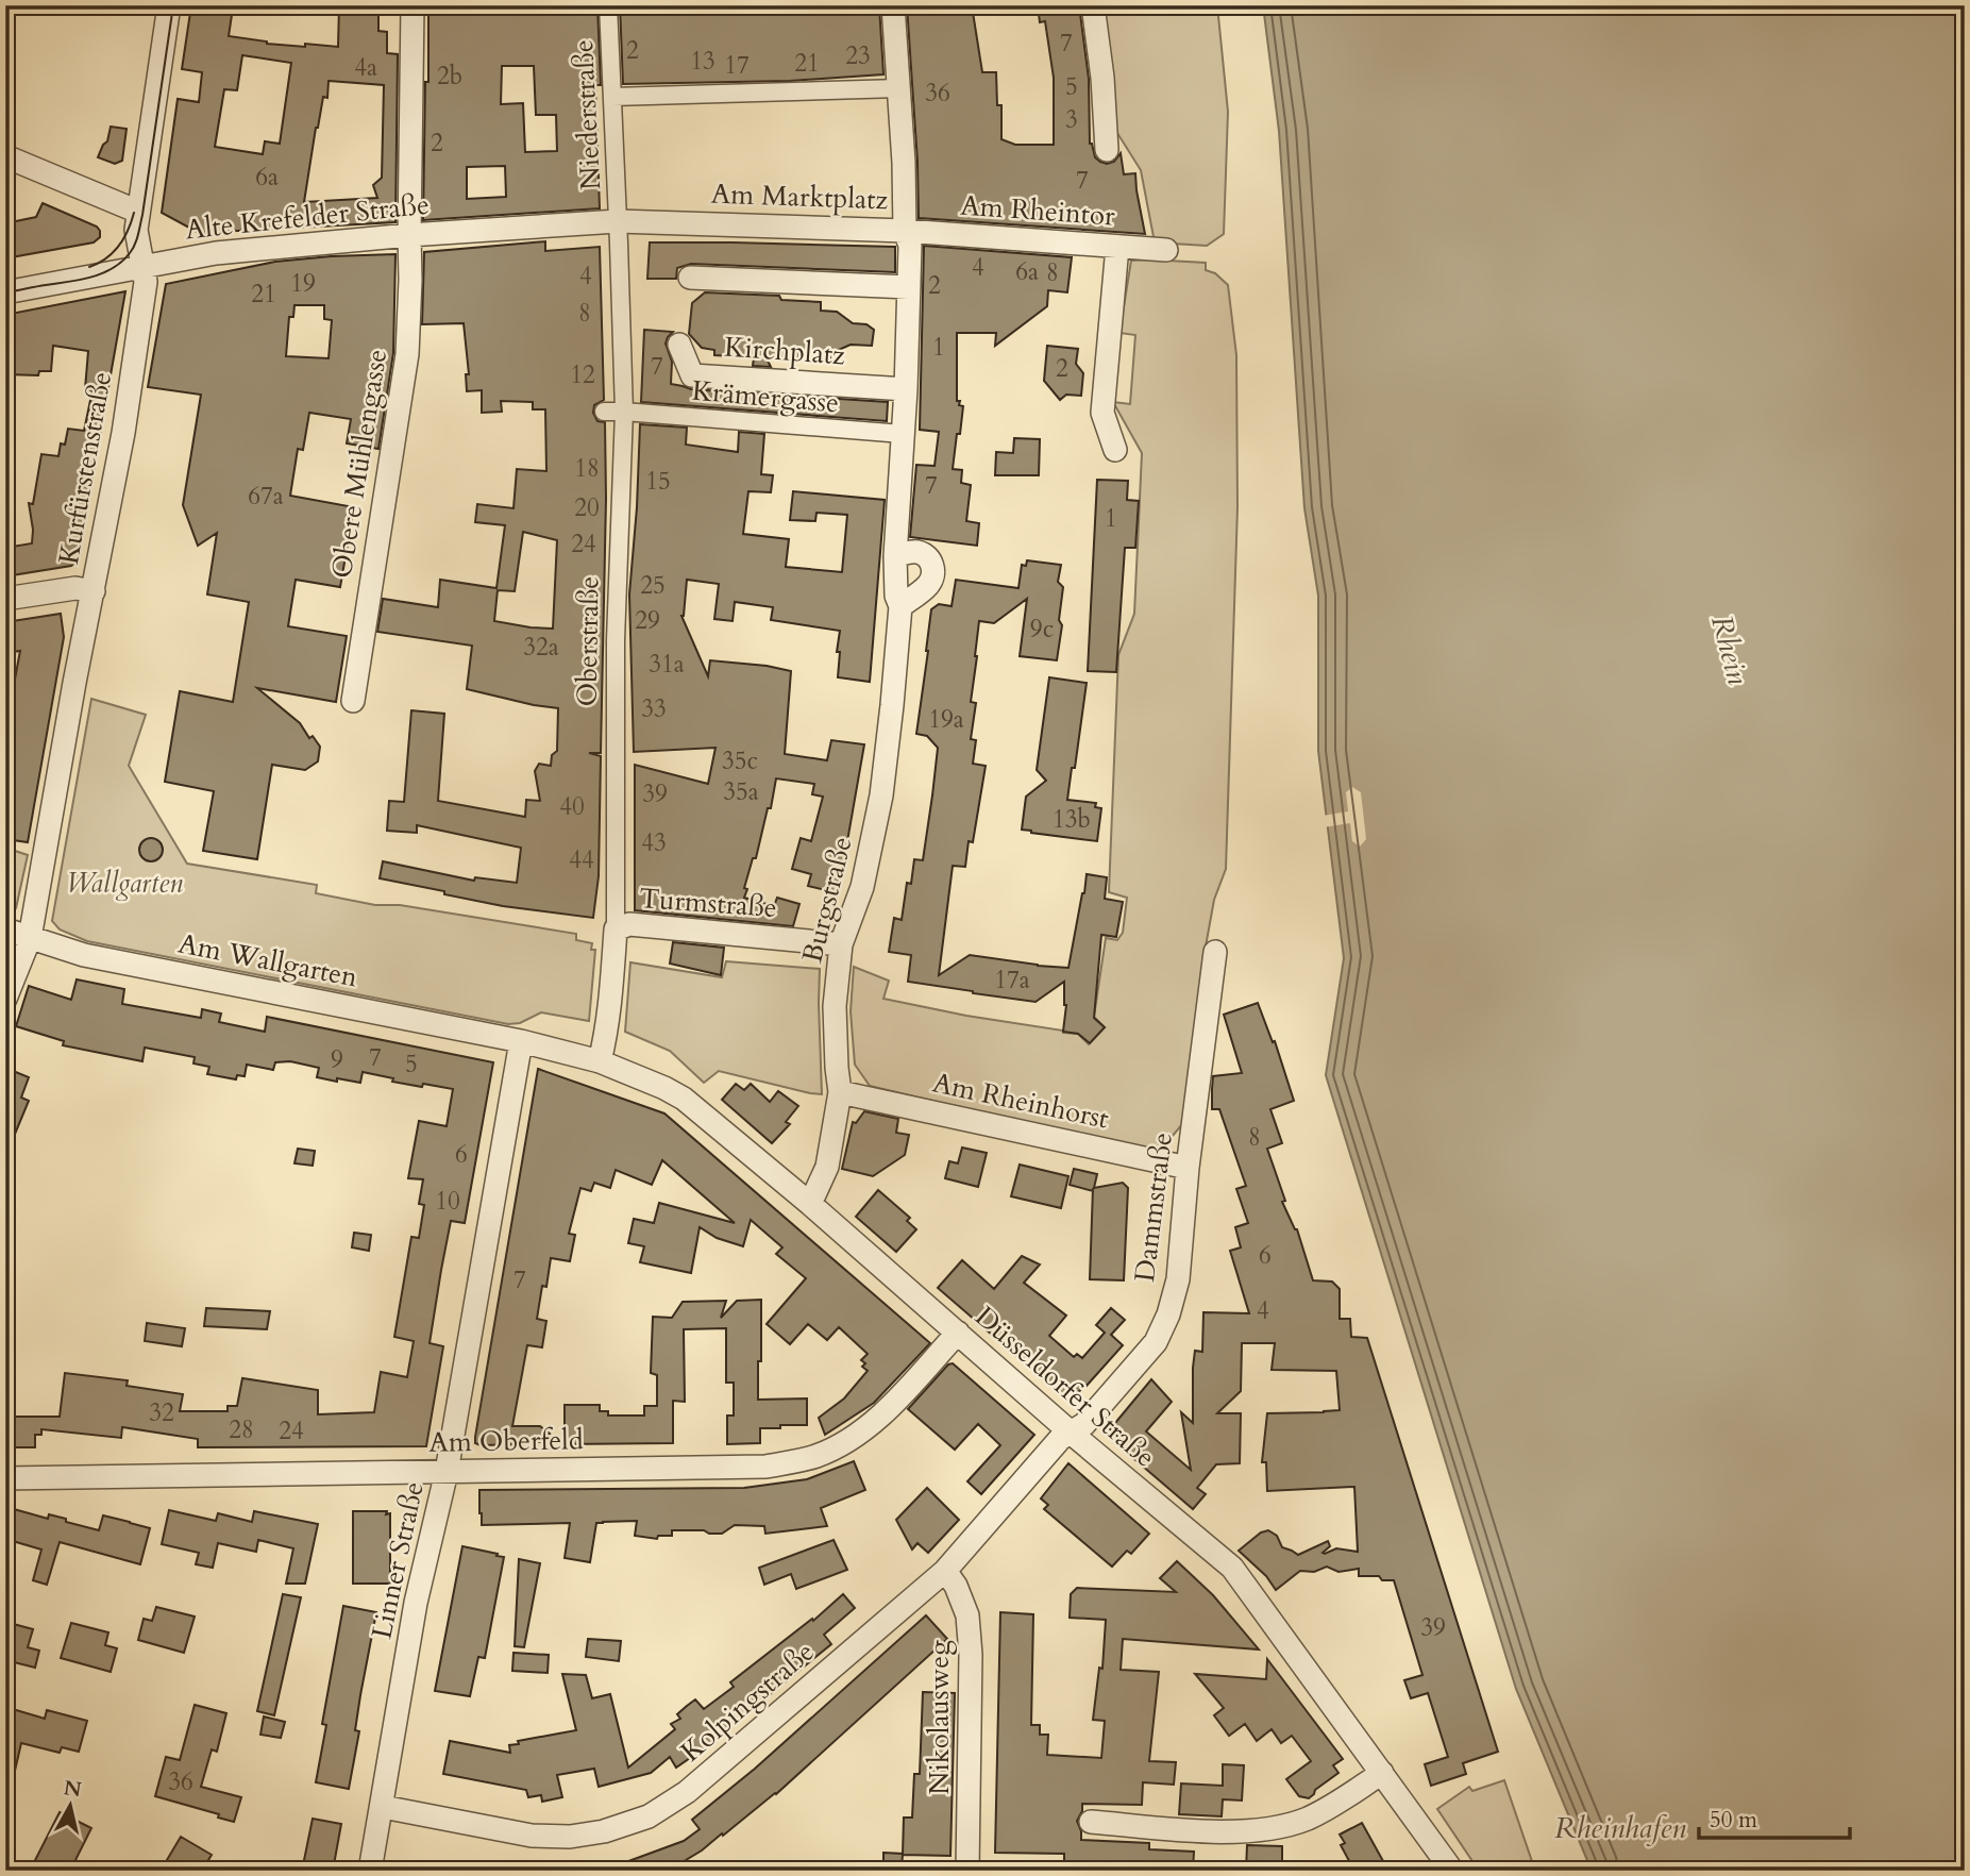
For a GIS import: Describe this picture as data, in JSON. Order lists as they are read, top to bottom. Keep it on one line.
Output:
{"streets":{"street":["Niederstraße","Am Marktplatz","Am Rheintor","Alte Krefelder Straße","Kirchplatz","Krämergasse","Obere Mühlengasse","Kurfürstenstraße","Oberstraße","Burgstraße","Turmstraße","Am Wallgarten","Am Rheinhorst","Dammstraße","Düsseldorfer Straße","Am Oberfeld","Linner Straße","Kolpingstraße","Nikolausweg"]},"crossings":[["Niederstraße","Am Marktplatz"],["Niederstraße","Alte Krefelder Straße"],["Niederstraße","Oberstraße"],["Am Marktplatz","Am Rheintor"],["Am Marktplatz","Alte Krefelder Straße"],["Am Marktplatz","Oberstraße"],["Am Marktplatz","Burgstraße"],["Am Rheintor","Burgstraße"],["Alte Krefelder Straße","Obere Mühlengasse"],["Alte Krefelder Straße","Kurfürstenstraße"],["Alte Krefelder Straße","Oberstraße"],["Kirchplatz","Burgstraße"],["Krämergasse","Oberstraße"],["Krämergasse","Burgstraße"],["Kurfürstenstraße","Am Wallgarten"],["Oberstraße","Turmstraße"],["Oberstraße","Am Wallgarten"],["Oberstraße","Düsseldorfer Straße"],["Burgstraße","Turmstraße"],["Burgstraße","Am Rheinhorst"],["Burgstraße","Düsseldorfer Straße"],["Am Wallgarten","Düsseldorfer Straße"],["Am Wallgarten","Linner Straße"],["Am Rheinhorst","Dammstraße"],["Dammstraße","Düsseldorfer Straße"],["Dammstraße","Kolpingstraße"],["Düsseldorfer Straße","Am Oberfeld"],["Düsseldorfer Straße","Kolpingstraße"],["Am Oberfeld","Linner Straße"],["Linner Straße","Kolpingstraße"],["Kolpingstraße","Nikolausweg"]],"water":["Rhein","Rheinhafen"],"parks":["Wallgarten"],"house_numbers":["7","2","23","13","21","17","4a","2b","5","36","3","2","6a","7","4","6a","8","4","19","2","21","8","1","7","2","12","18","15","7","67a","20","1","24","25","29","9c","32a","31a","33","19a","35c","35a","39","40","13b","43","44","17a","7","9","5","8","6","10","6","7","4","32","28","24","39","36"],"scale_bar":"50 m","north":"top"}
